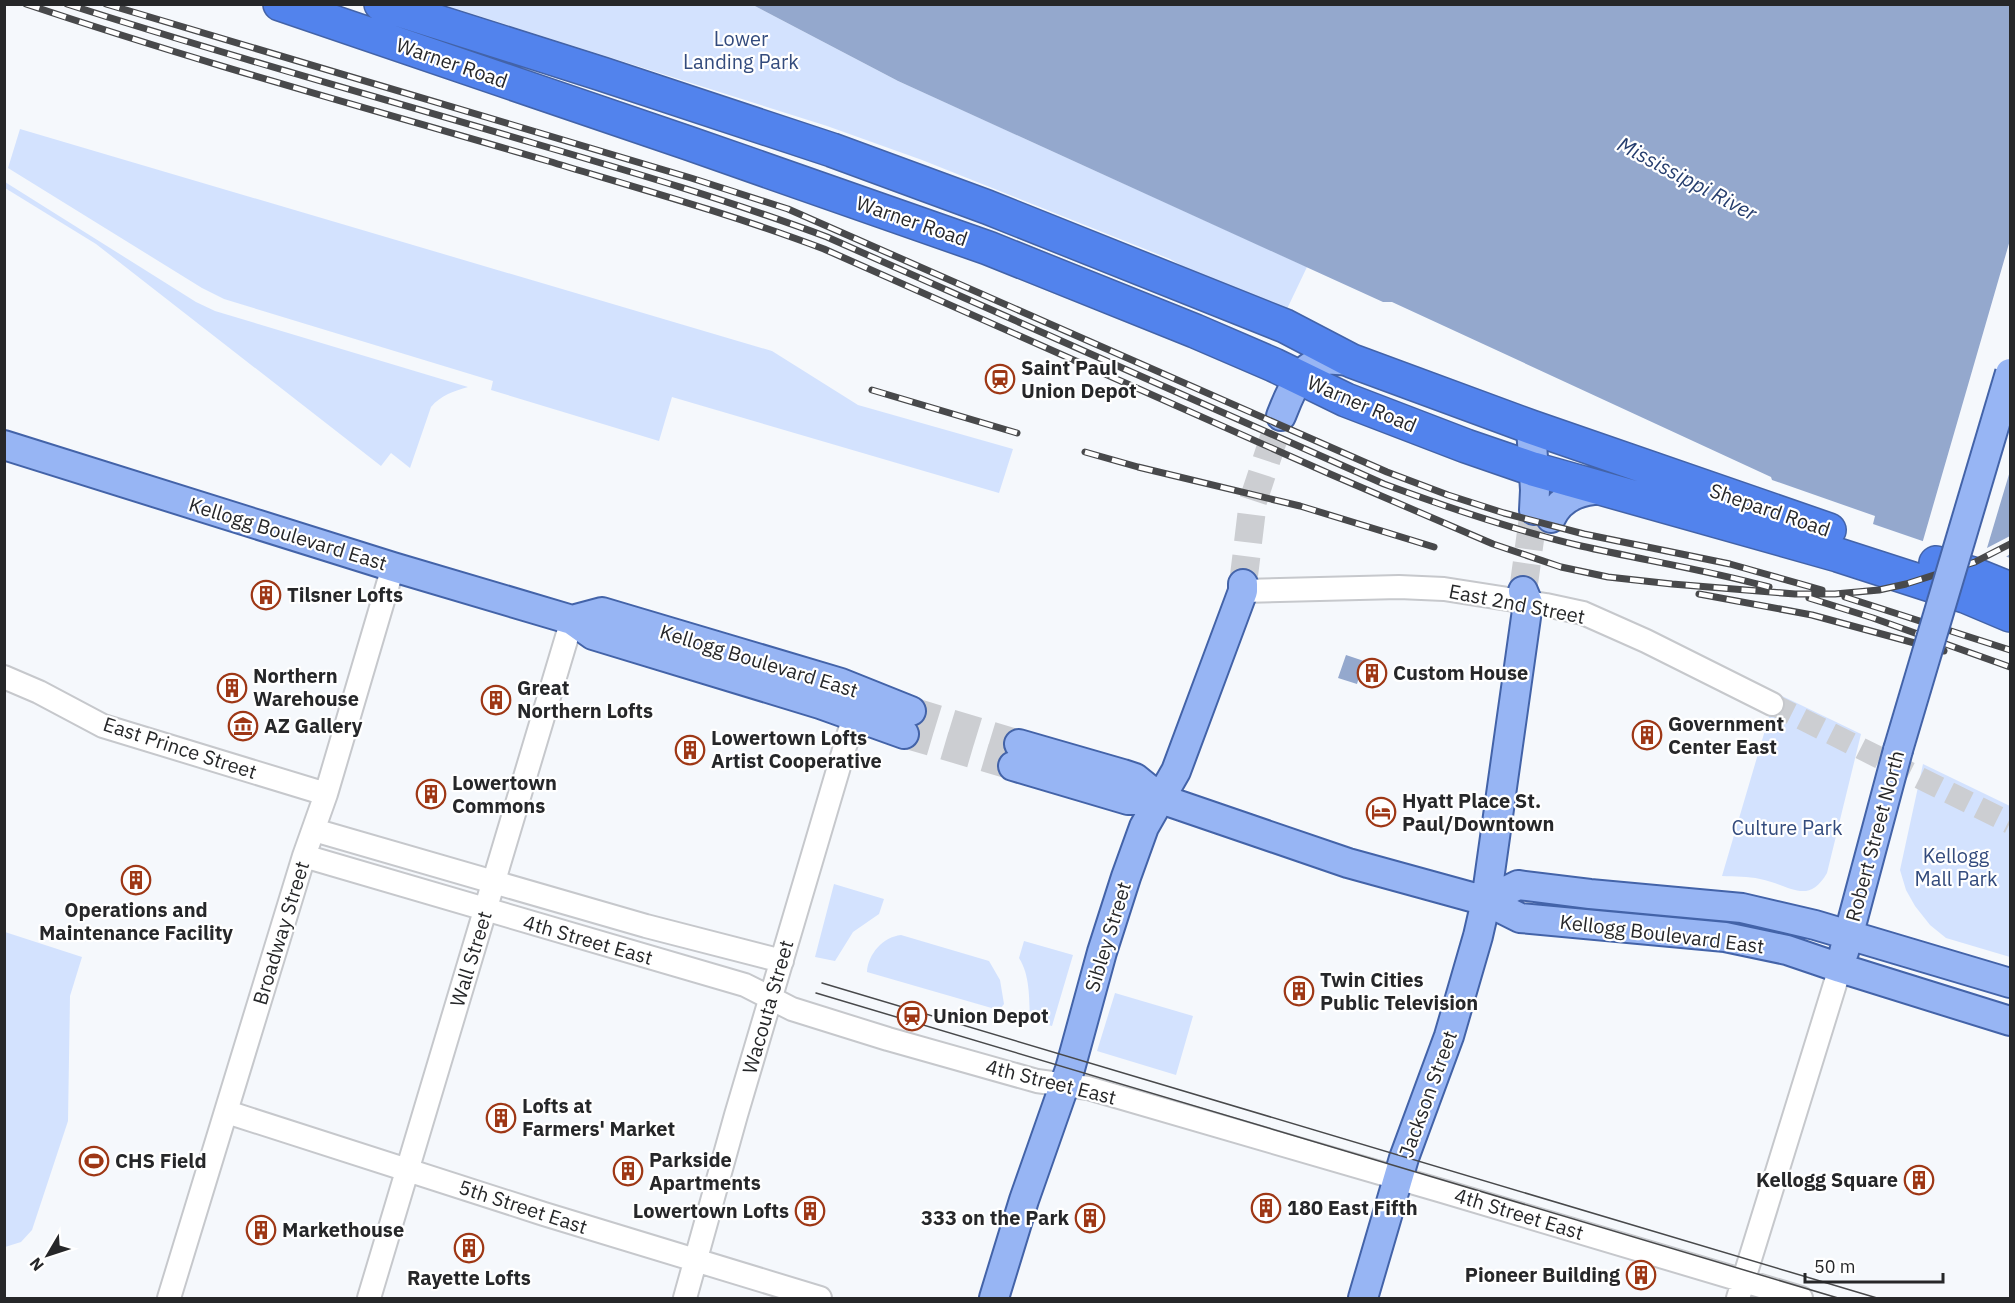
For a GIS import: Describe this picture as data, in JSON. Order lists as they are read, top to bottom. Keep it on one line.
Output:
{"streets":{"highway":["Warner Road","Shepard Road"],"main road":["Kellogg Boulevard East","Robert Street North","Sibley Street","Jackson Street"],"street":["East 2nd Street","East Prince Street","Broadway Street","4th Street East","Wall Street","Wacouta Street","5th Street East"]},"crossings":[["Warner Road","Shepard Road"],["Kellogg Boulevard East","Robert Street North"],["Kellogg Boulevard East","Broadway Street"],["Kellogg Boulevard East","Sibley Street"],["Kellogg Boulevard East","Wall Street"],["Kellogg Boulevard East","Wacouta Street"],["Kellogg Boulevard East","Jackson Street"],["East 2nd Street","Sibley Street"],["East 2nd Street","Jackson Street"],["East Prince Street","Broadway Street"],["Robert Street North","4th Street East"],["Broadway Street","4th Street East"],["Broadway Street","5th Street East"],["Sibley Street","4th Street East"],["4th Street East","Wall Street"],["4th Street East","Wacouta Street"],["4th Street East","Jackson Street"],["Wall Street","5th Street East"],["Wacouta Street","5th Street East"]],"water":["Mississippi River"],"parks":["Lower Landing Park","Culture Park","Kellogg Mall Park"],"places":{"station":["Saint Paul Union Depot","Union Depot"],"building":["Tilsner Lofts","Custom House","Northern Warehouse","Great Northern Lofts","Government Center East","Lowertown Lofts Artist Cooperative","Lowertown Commons","Operations and Maintenance Facility","Twin Cities Public Television","Lofts at Farmers' Market","Parkside Apartments","Kellogg Square","180 East Fifth","Lowertown Lofts","333 on the Park","Markethouse","Rayette Lofts","Pioneer Building"],"museum":["AZ Gallery"],"hotel":["Hyatt Place St. Paul/Downtown"],"sports":["CHS Field"]},"scale_bar":"50 m","north":"bottom left"}
